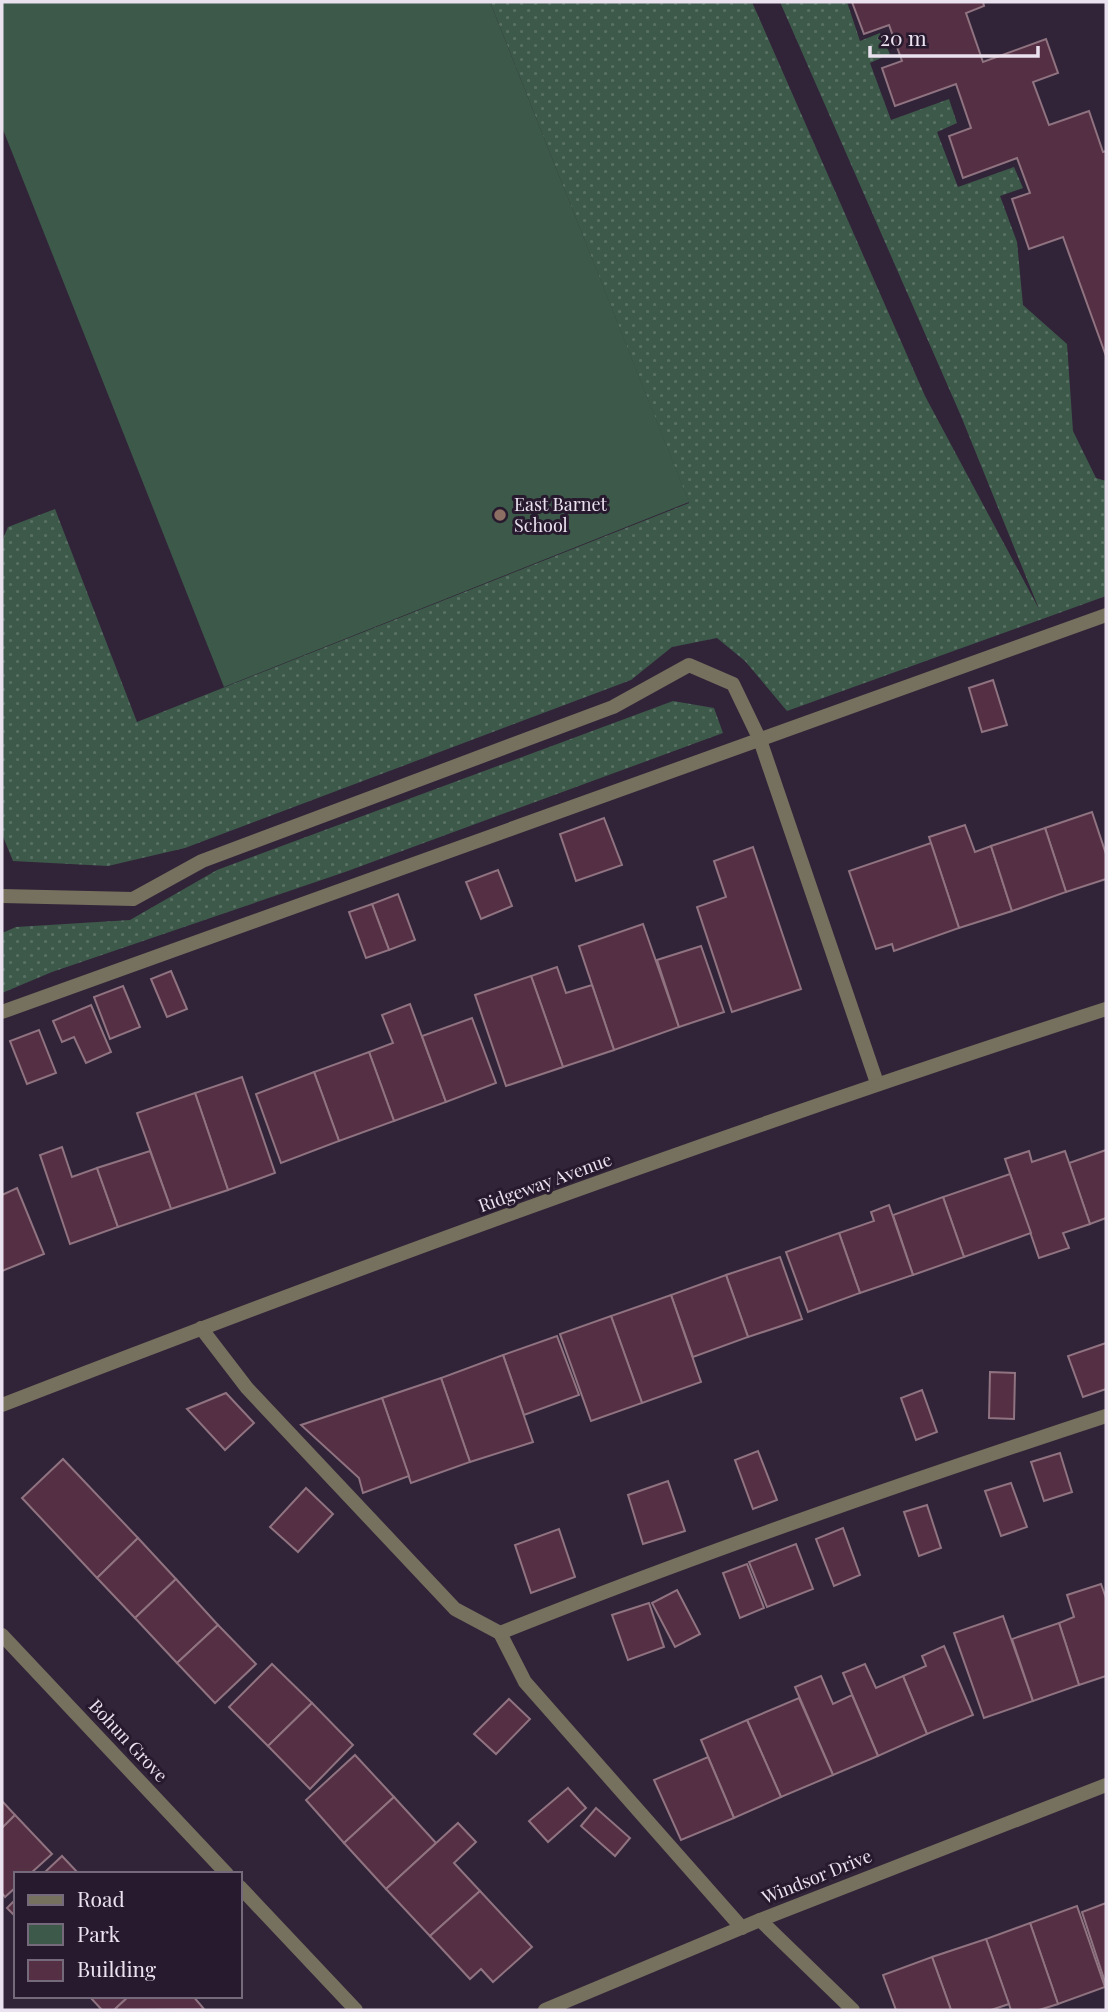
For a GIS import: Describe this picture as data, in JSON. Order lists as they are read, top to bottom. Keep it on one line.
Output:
{"streets":{"street":["Ridgeway Avenue","Bohun Grove","Windsor Drive"]},"places":["East Barnet School"],"legend":["Road","Park","Building"],"scale_bar":"20 m"}
